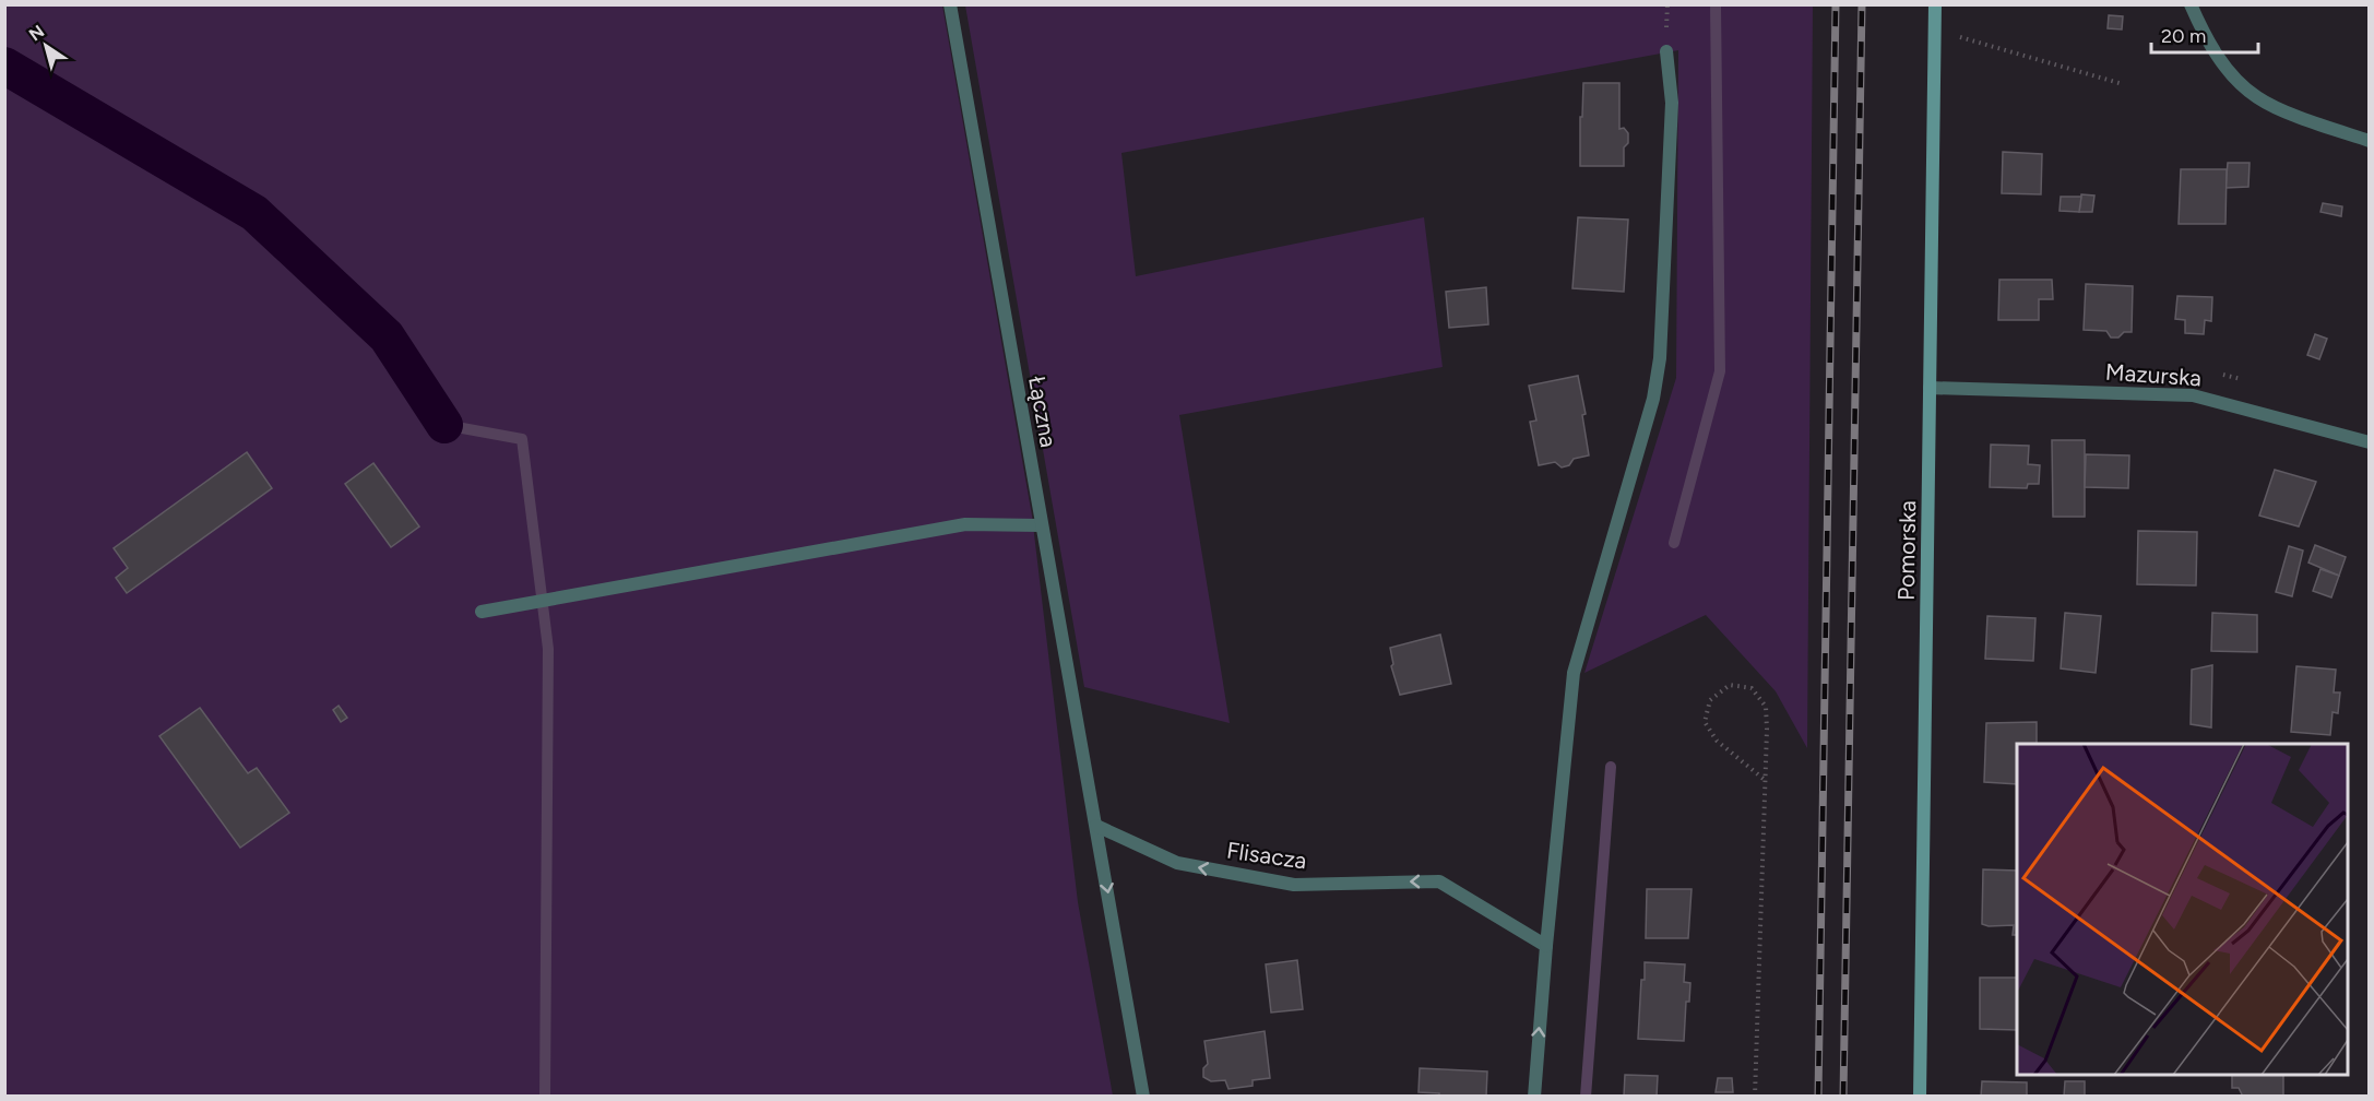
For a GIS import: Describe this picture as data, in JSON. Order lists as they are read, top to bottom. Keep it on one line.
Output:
{"streets":{"street":["Mazurska","Łączna","Pomorska","Flisacza"]},"crossings":[["Mazurska","Pomorska"],["Łączna","Flisacza"]],"one_way":["Flisacza"],"scale_bar":"20 m","north":"top left"}
